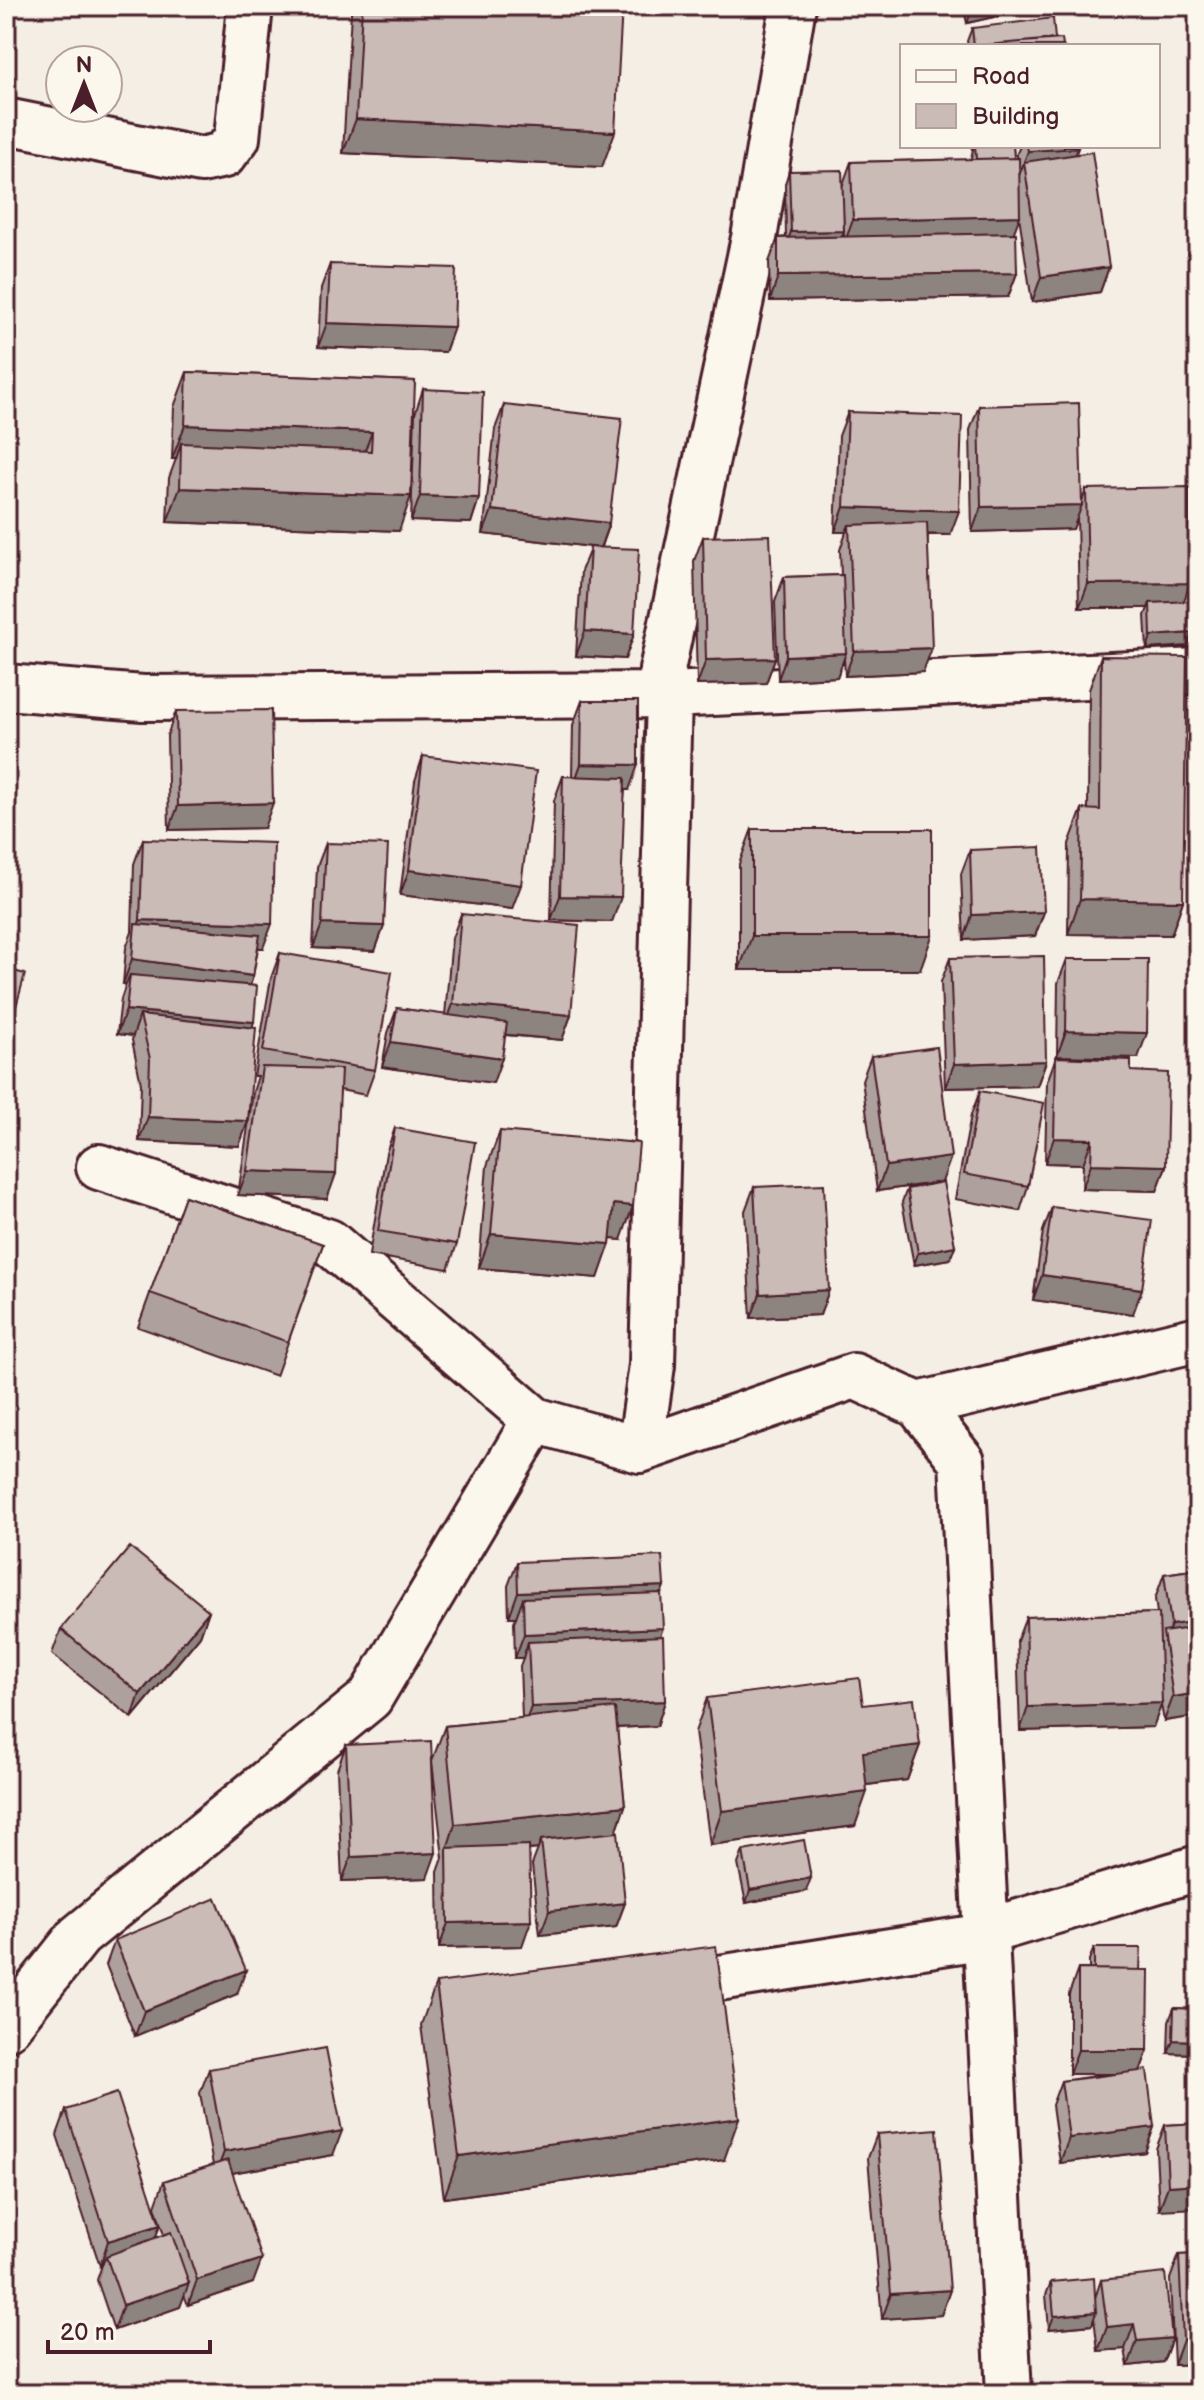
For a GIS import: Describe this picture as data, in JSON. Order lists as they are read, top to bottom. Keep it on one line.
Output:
{"legend":["Road","Building"],"scale_bar":"20 m","north":"top"}
